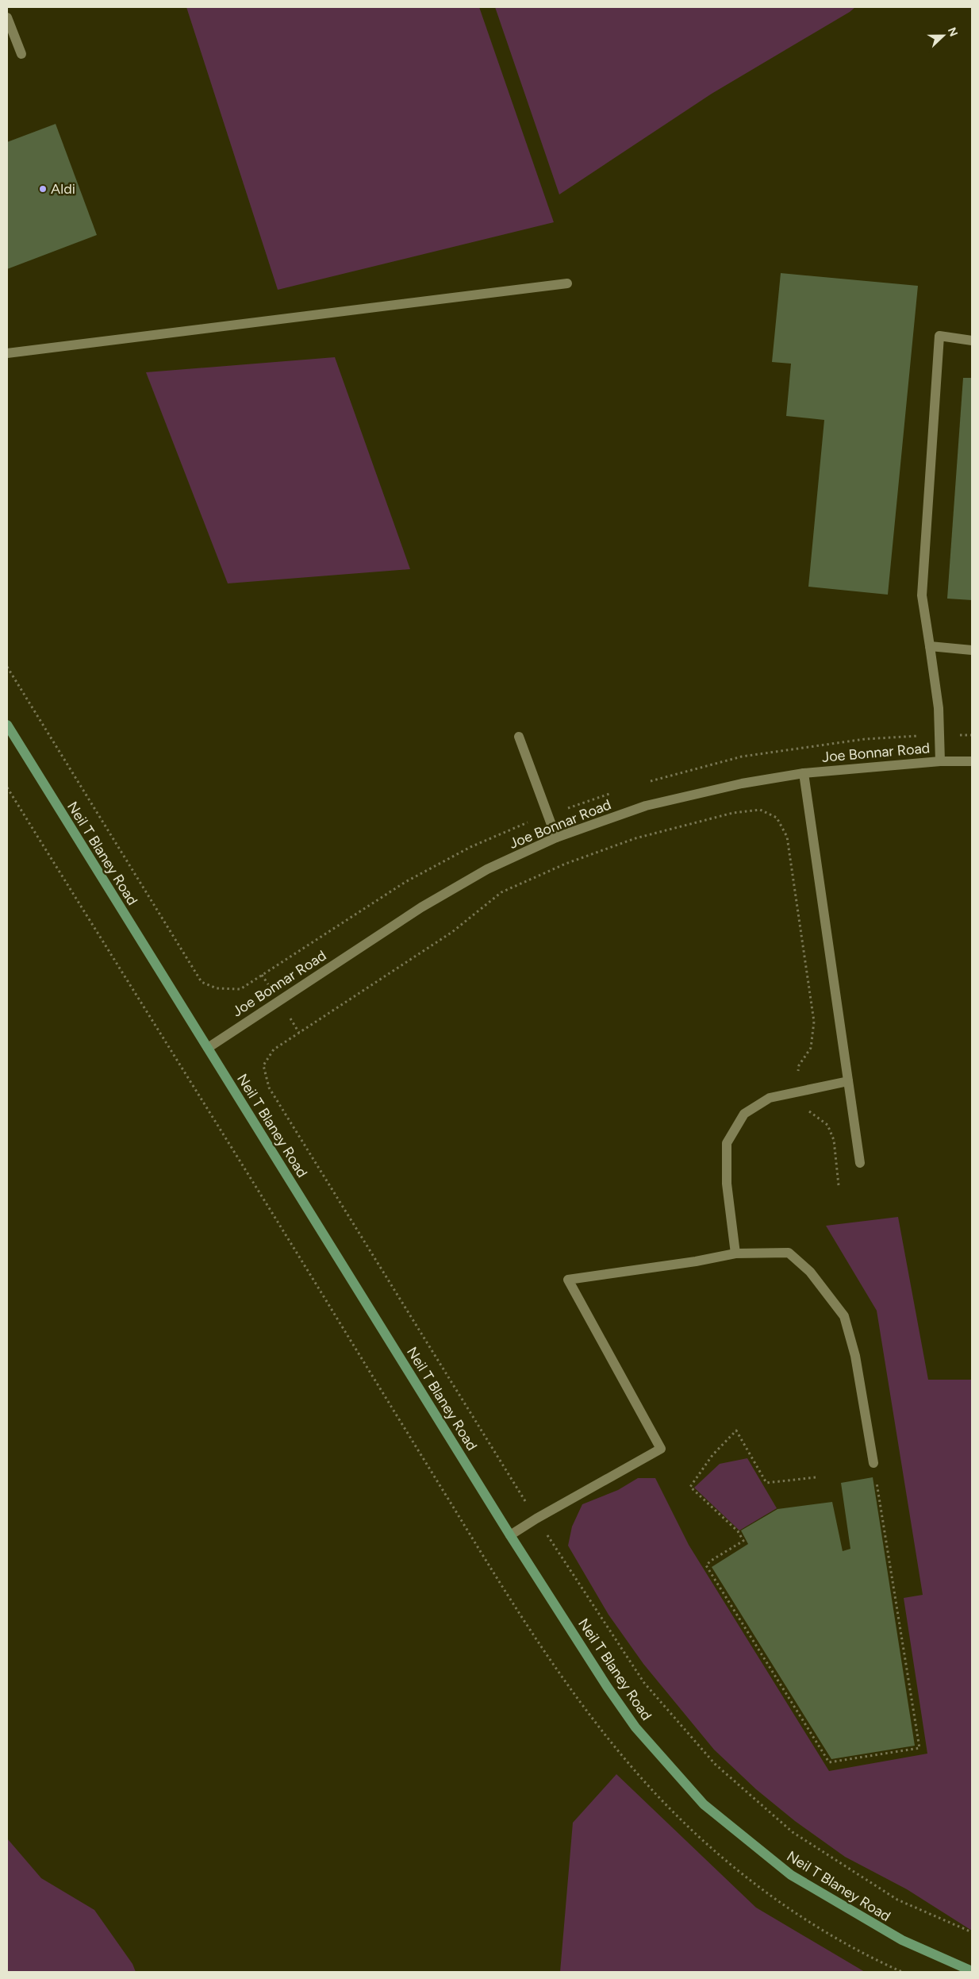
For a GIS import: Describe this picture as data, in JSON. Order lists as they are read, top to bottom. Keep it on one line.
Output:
{"streets":{"main road":["Neil T Blaney Road"],"street":["Joe Bonnar Road"]},"crossings":[["Joe Bonnar Road","Neil T Blaney Road"]],"places":["Aldi"],"north":"right"}
